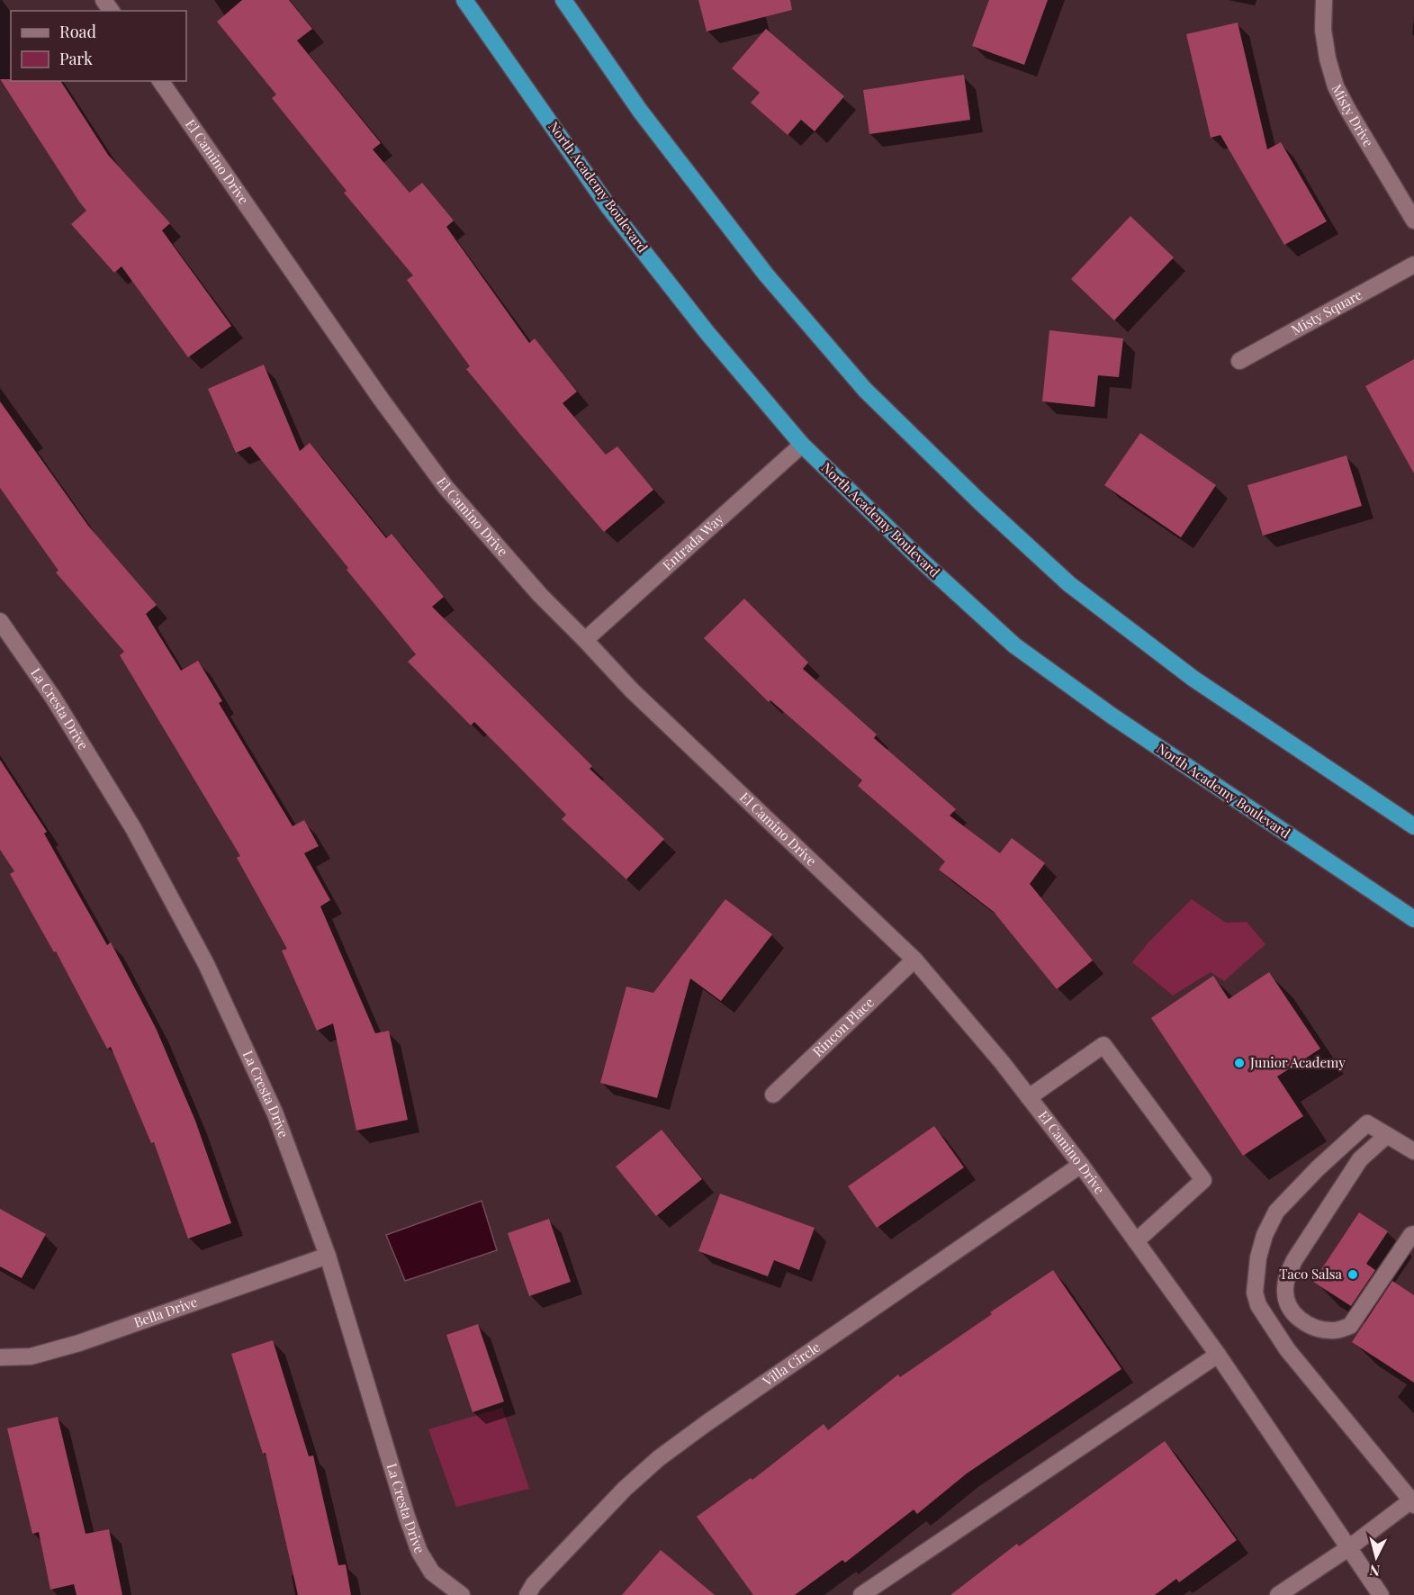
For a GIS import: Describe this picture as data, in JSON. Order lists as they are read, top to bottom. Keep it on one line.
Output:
{"streets":{"highway":["North Academy Boulevard"],"street":["Misty Drive","El Camino Drive","Misty Square","Entrada Way","La Cresta Drive","Rincon Place","Bella Drive","Villa Circle"]},"crossings":[["El Camino Drive","Entrada Way"],["El Camino Drive","Rincon Place"],["El Camino Drive","Villa Circle"],["North Academy Boulevard","Entrada Way"],["La Cresta Drive","Bella Drive"]],"places":["Junior Academy","Taco Salsa"],"legend":["Road","Park"],"north":"bottom"}
